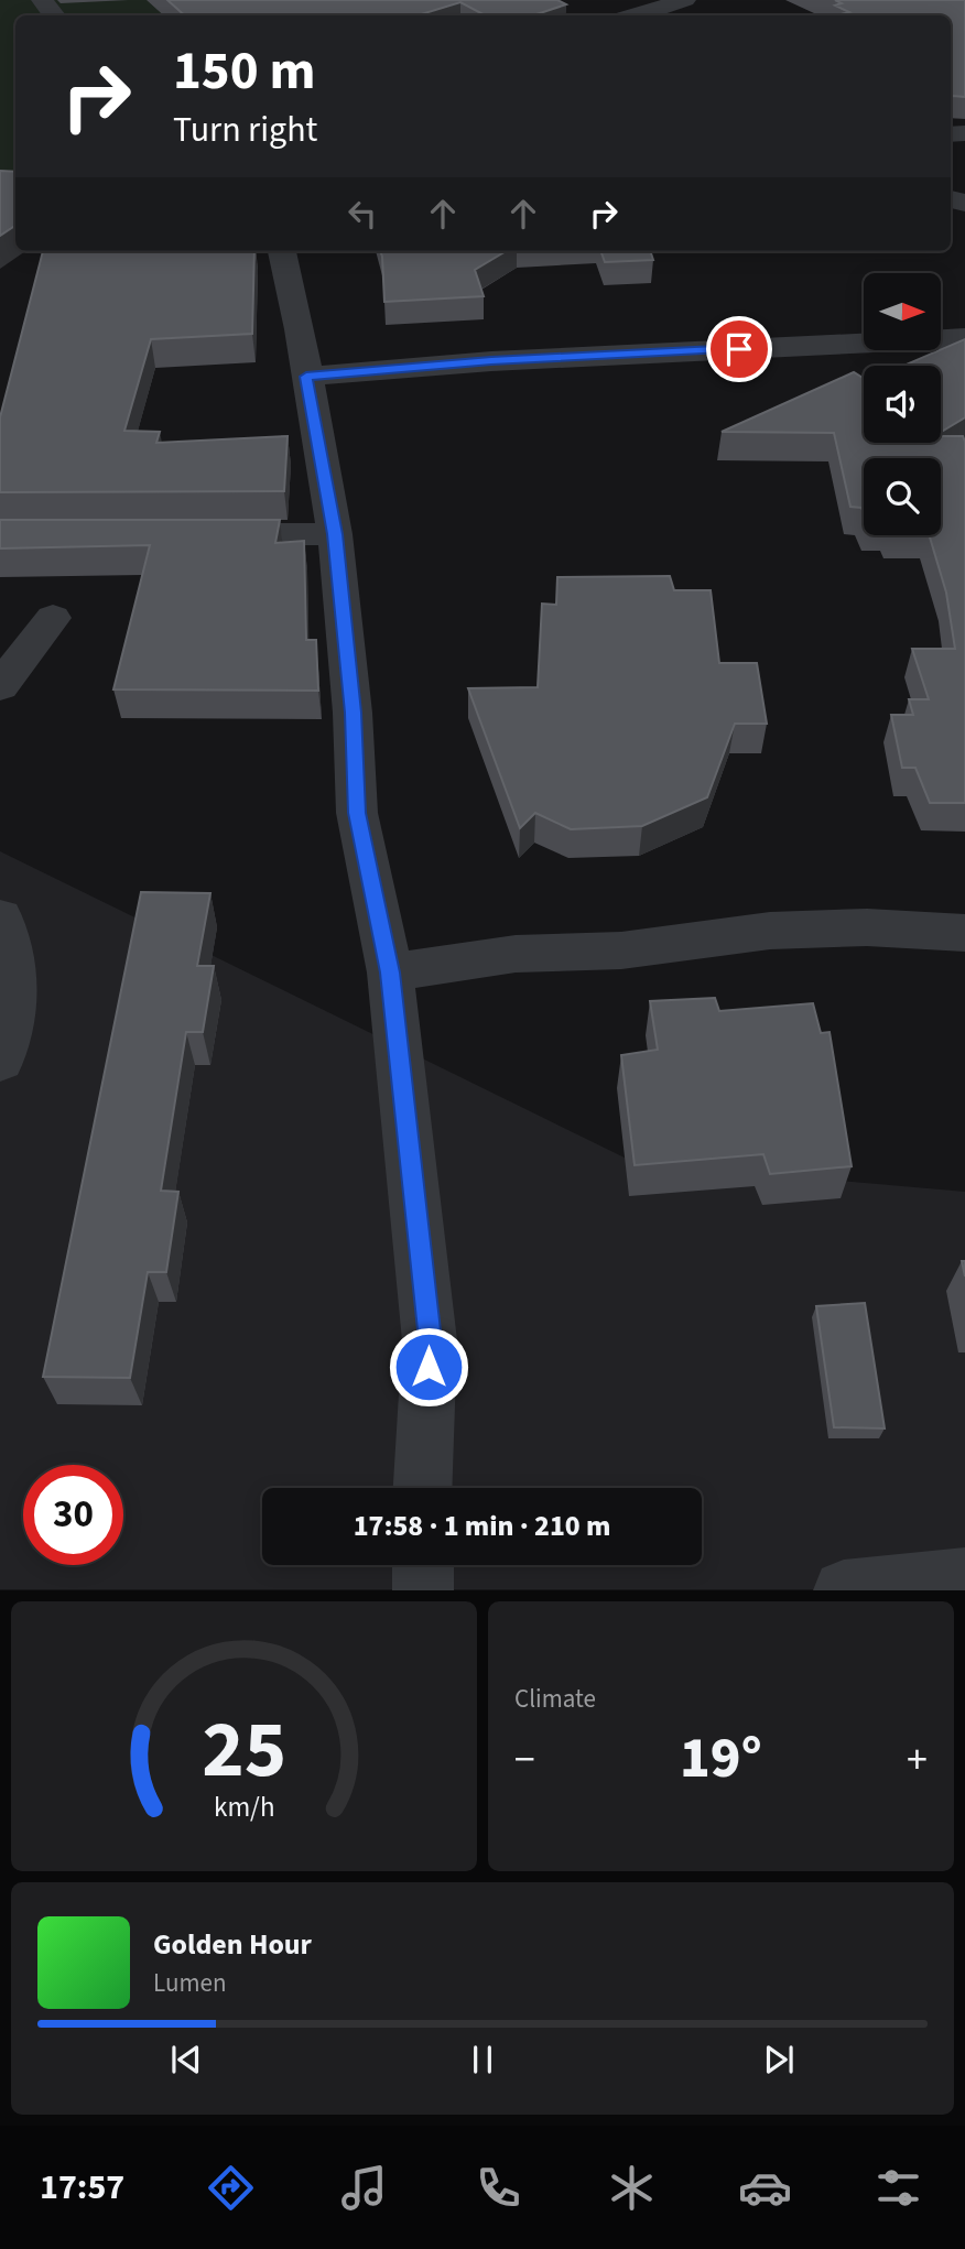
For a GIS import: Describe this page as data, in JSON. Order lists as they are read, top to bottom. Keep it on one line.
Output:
{"north":"right","page":{"turn":["150 m","Turn right"],"limit":"30","trip":"17:58 · 1 min · 210 m","tile":"Climate","heat":["−","19°","+"],"song":["Golden Hour","Lumen"],"tabs":"17:57","gauge":["25","km/h"]}}
